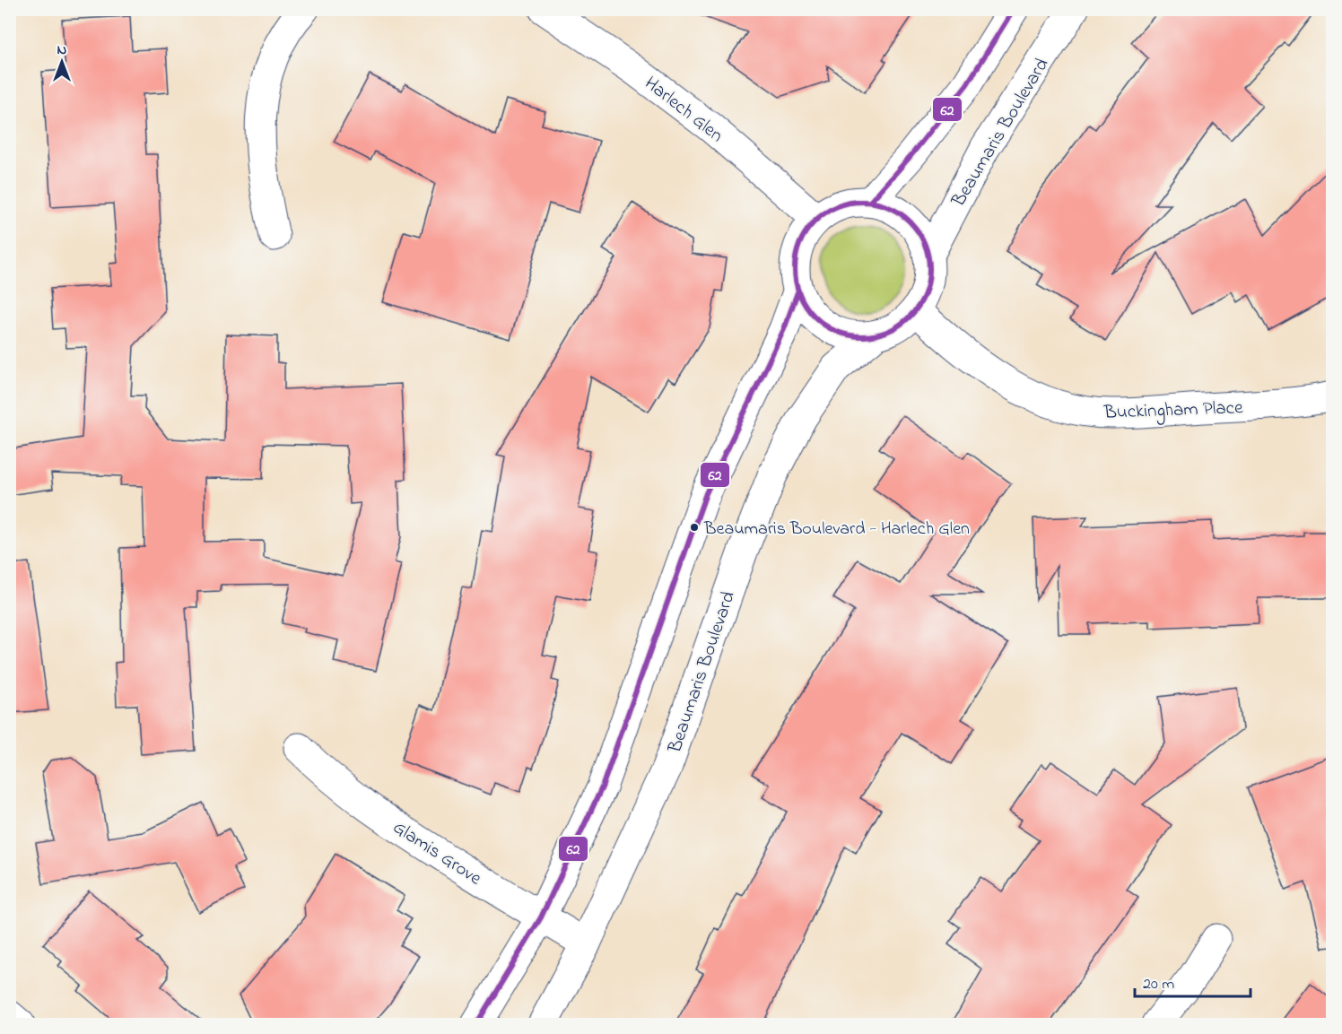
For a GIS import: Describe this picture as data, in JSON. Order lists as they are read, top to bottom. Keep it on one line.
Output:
{"streets":{"street":["Harlech Glen","Beaumaris Boulevard","Buckingham Place","Glamis Grove"]},"crossings":[["Harlech Glen","Beaumaris Boulevard"],["Harlech Glen","Buckingham Place"],["Beaumaris Boulevard","Buckingham Place"],["Beaumaris Boulevard","Glamis Grove"]],"places":["Beaumaris Boulevard - Harlech Glen"],"lines":["transit line 62"],"scale_bar":"20 m","north":"top"}
